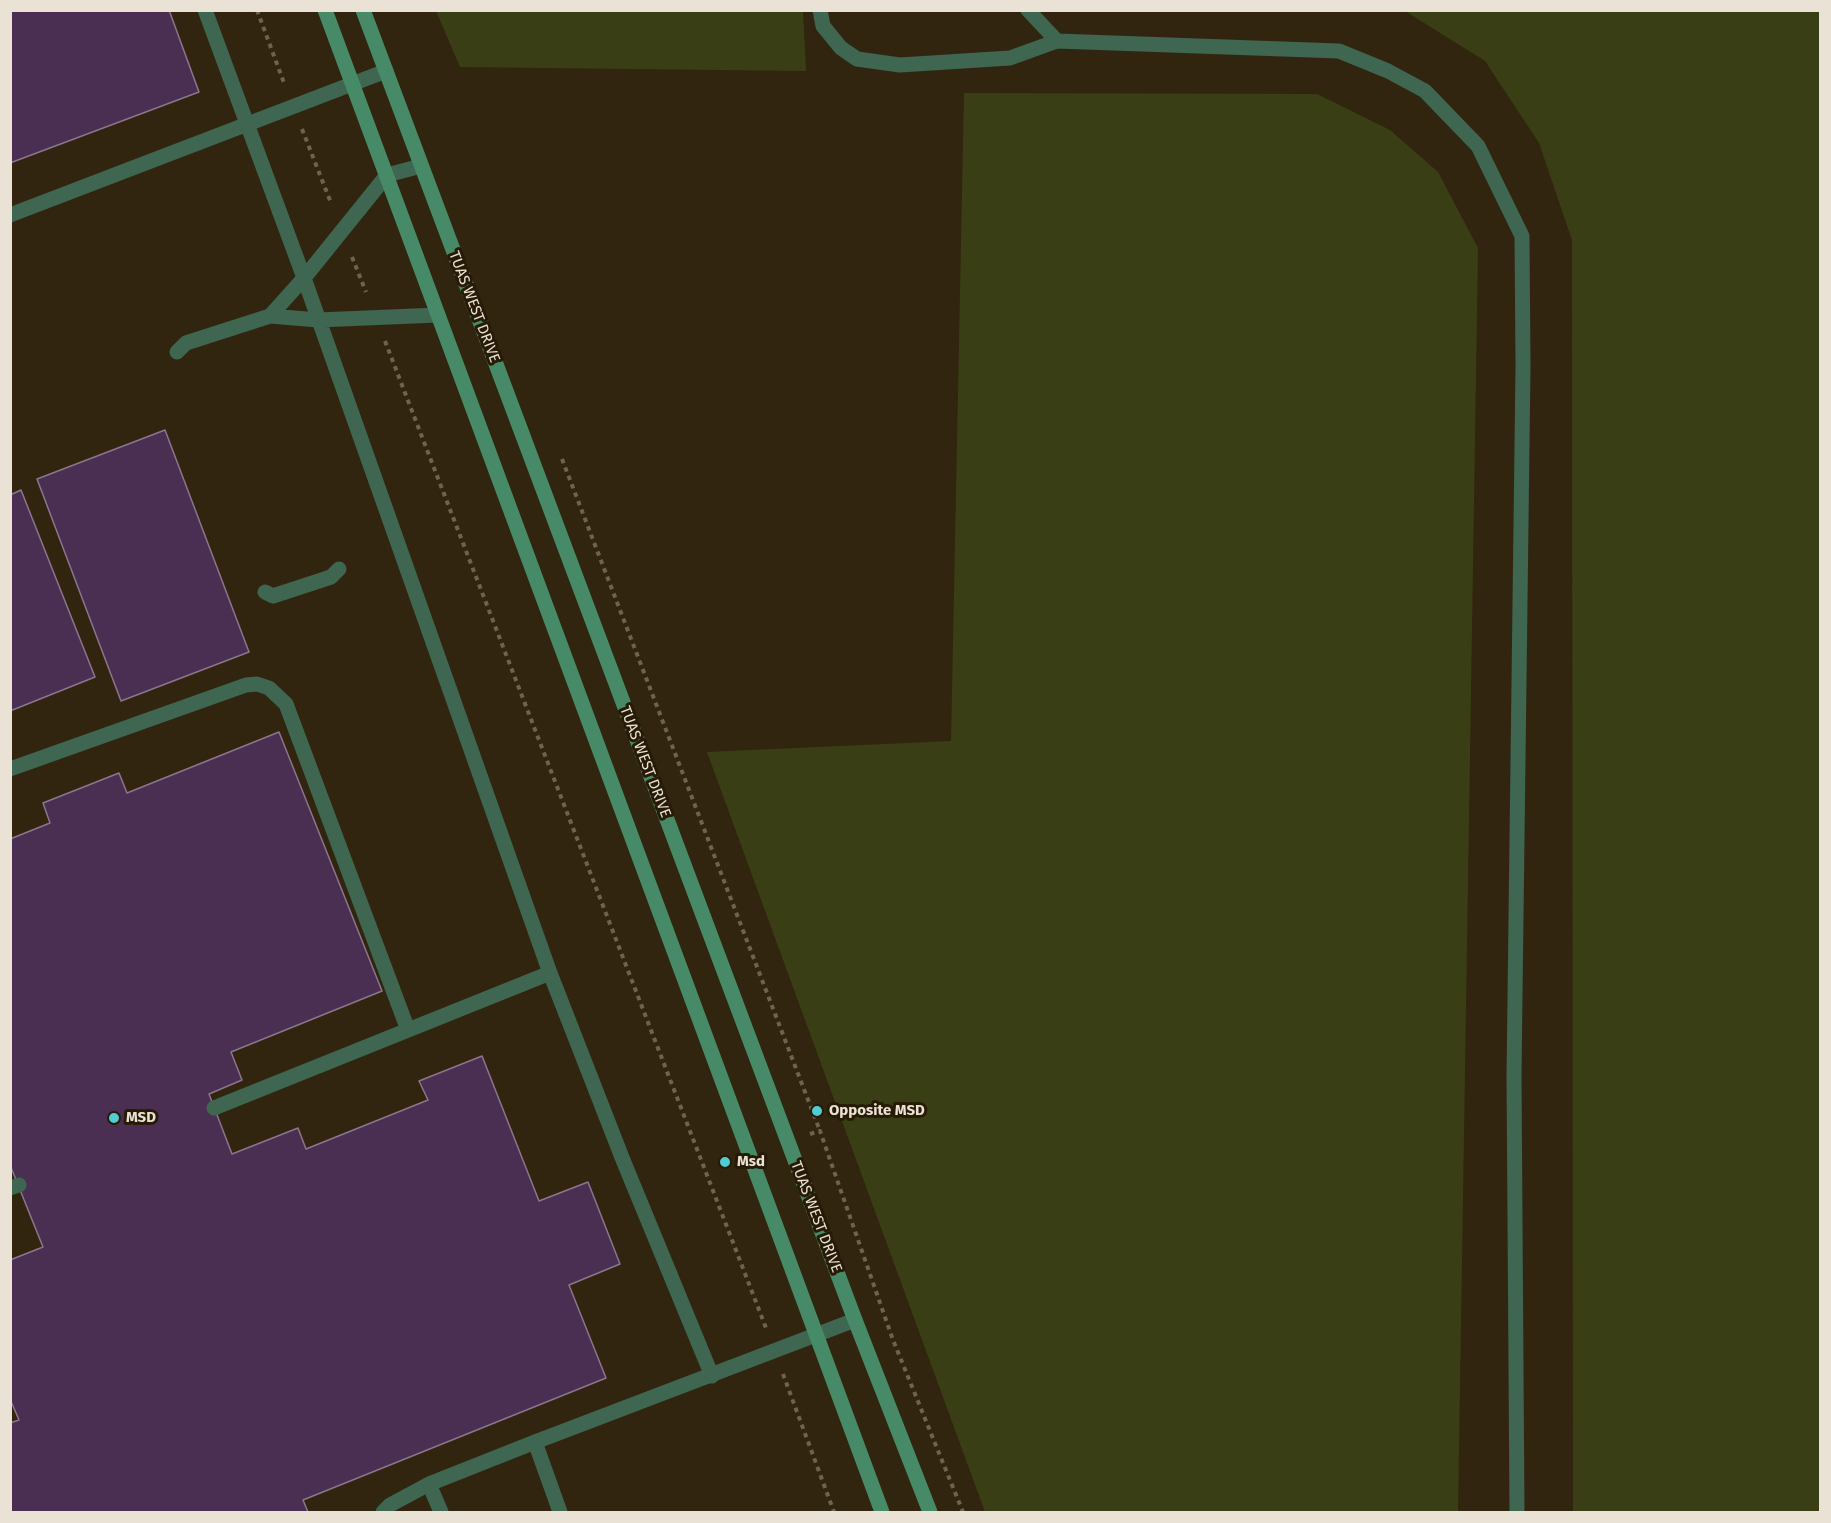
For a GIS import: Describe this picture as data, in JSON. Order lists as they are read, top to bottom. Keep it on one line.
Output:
{"streets":{"main road":["TUAS WEST DRIVE"]},"places":["Opposite MSD","MSD","Msd"]}
